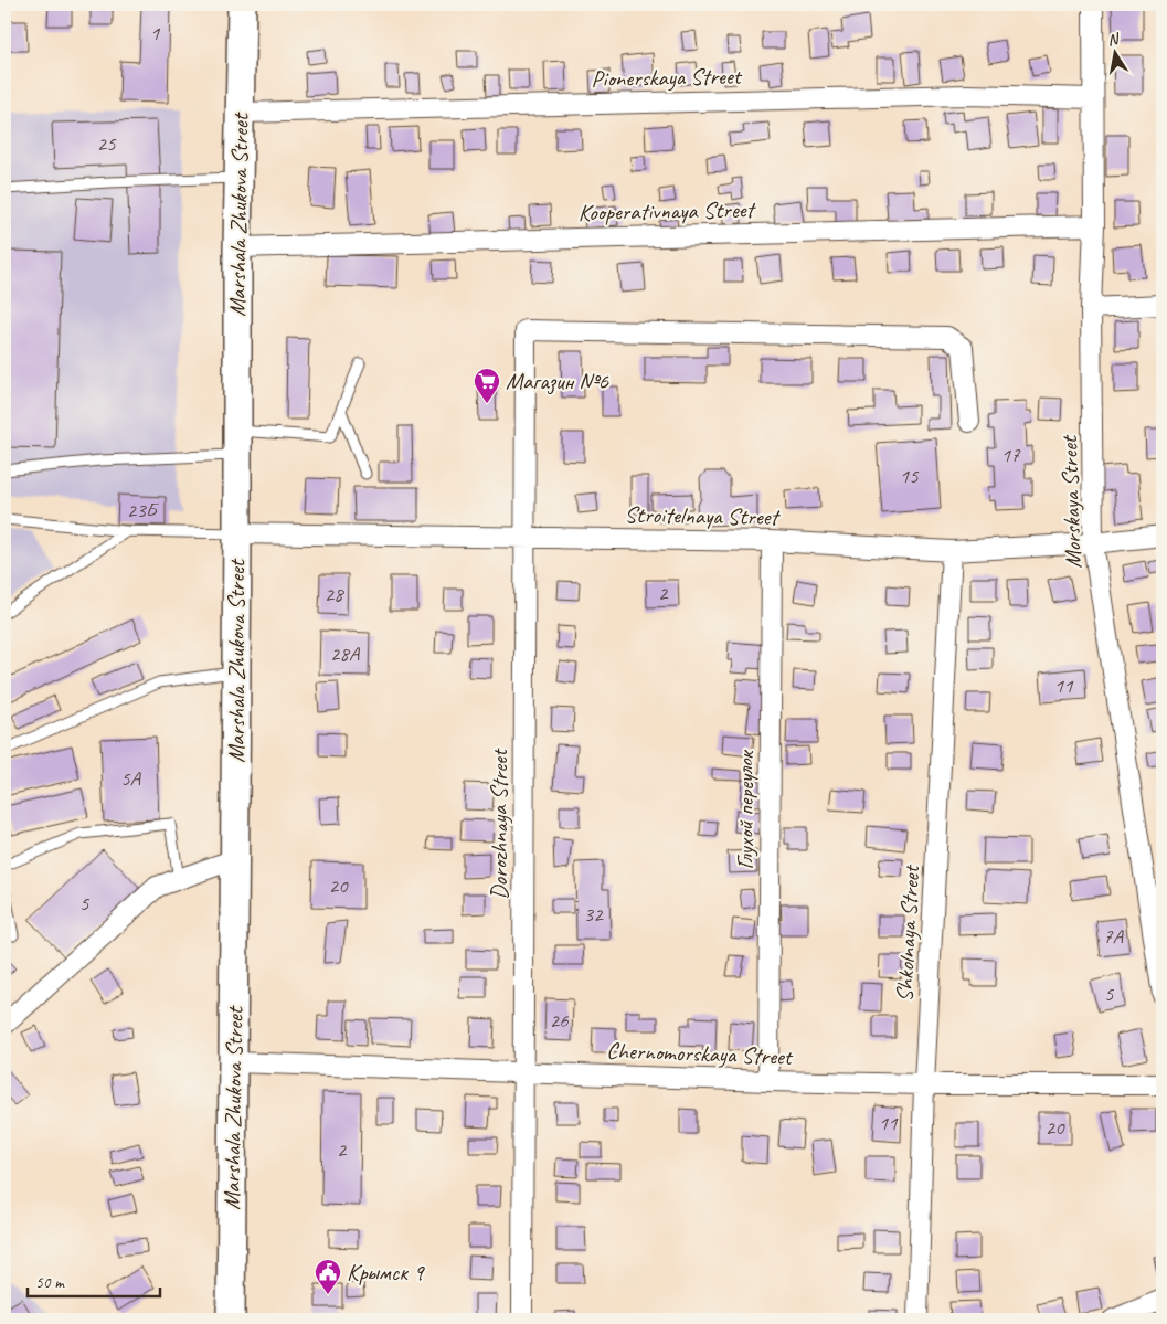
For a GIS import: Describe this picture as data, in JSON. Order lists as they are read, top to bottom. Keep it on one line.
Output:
{"streets":{"main road":["Marshala Zhukova Street"],"street":["Pionerskaya Street","Kooperativnaya Street","Morskaya Street","Stroitelnaya Street","Глухой переулок","Dorozhnaya Street","Shkolnaya Street","Chernomorskaya Street"]},"crossings":[["Pionerskaya Street","Marshala Zhukova Street"],["Pionerskaya Street","Morskaya Street"],["Kooperativnaya Street","Marshala Zhukova Street"],["Kooperativnaya Street","Morskaya Street"],["Marshala Zhukova Street","Stroitelnaya Street"],["Marshala Zhukova Street","Chernomorskaya Street"],["Morskaya Street","Stroitelnaya Street"],["Stroitelnaya Street","Глухой переулок"],["Stroitelnaya Street","Dorozhnaya Street"],["Stroitelnaya Street","Shkolnaya Street"],["Глухой переулок","Chernomorskaya Street"],["Dorozhnaya Street","Chernomorskaya Street"],["Shkolnaya Street","Chernomorskaya Street"]],"places":{"supermarket":["Магазин №6"],"public building":["Крымск 9"]},"house_numbers":["1","25","17","15","23Б","2","28","28А","11","5А","20","5","32","7А","5","26","11","20","2"],"scale_bar":"50 m","north":"top"}
